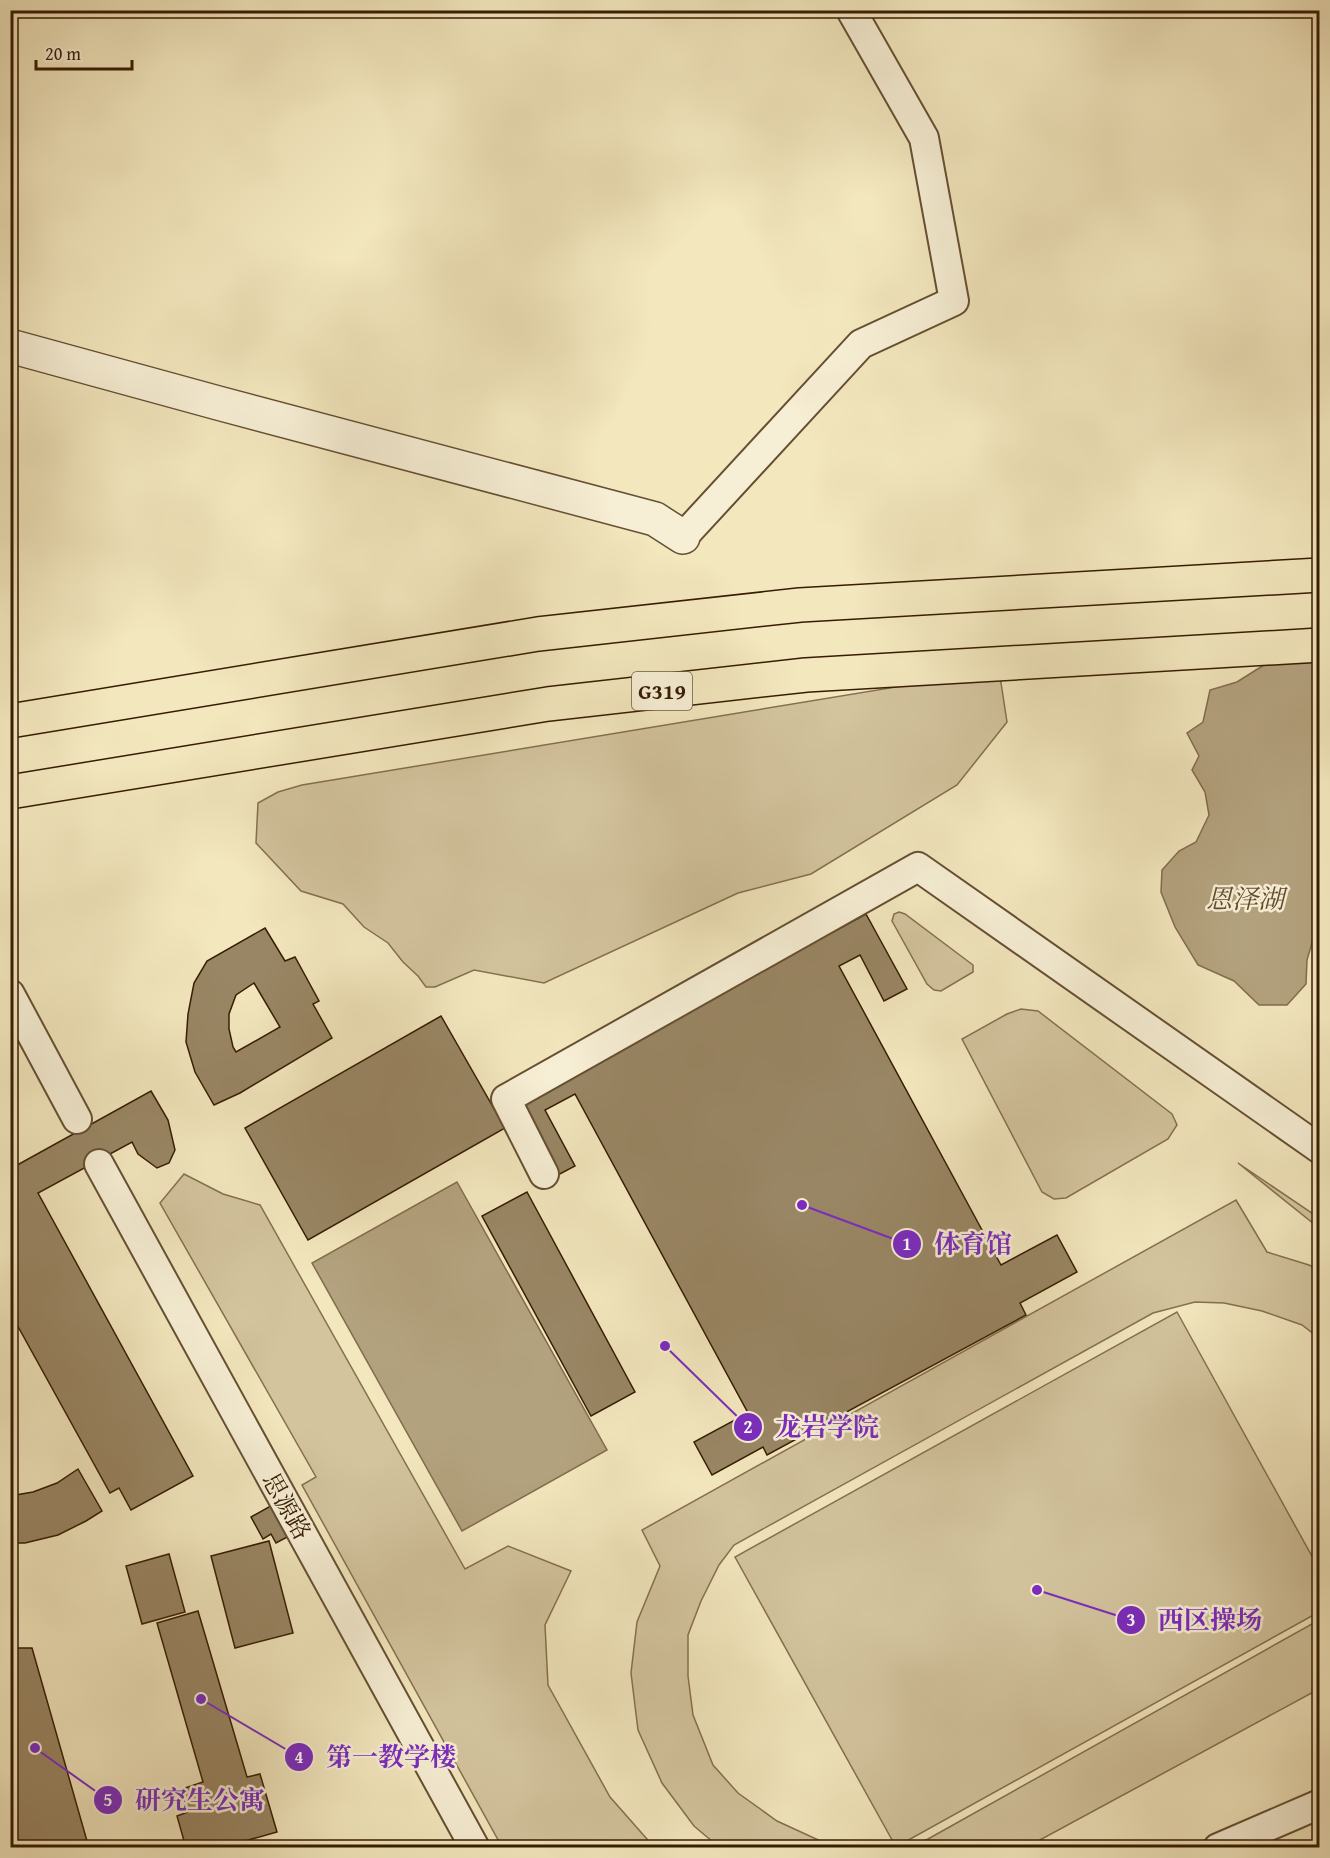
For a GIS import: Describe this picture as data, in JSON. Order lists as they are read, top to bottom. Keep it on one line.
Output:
{"streets":{"highway":["G319"],"street":["思源路"]},"water":["恩泽湖"],"places":["体育馆","龙岩学院","西区操场","第一教学楼","研究生公寓"],"scale_bar":"20 m"}
